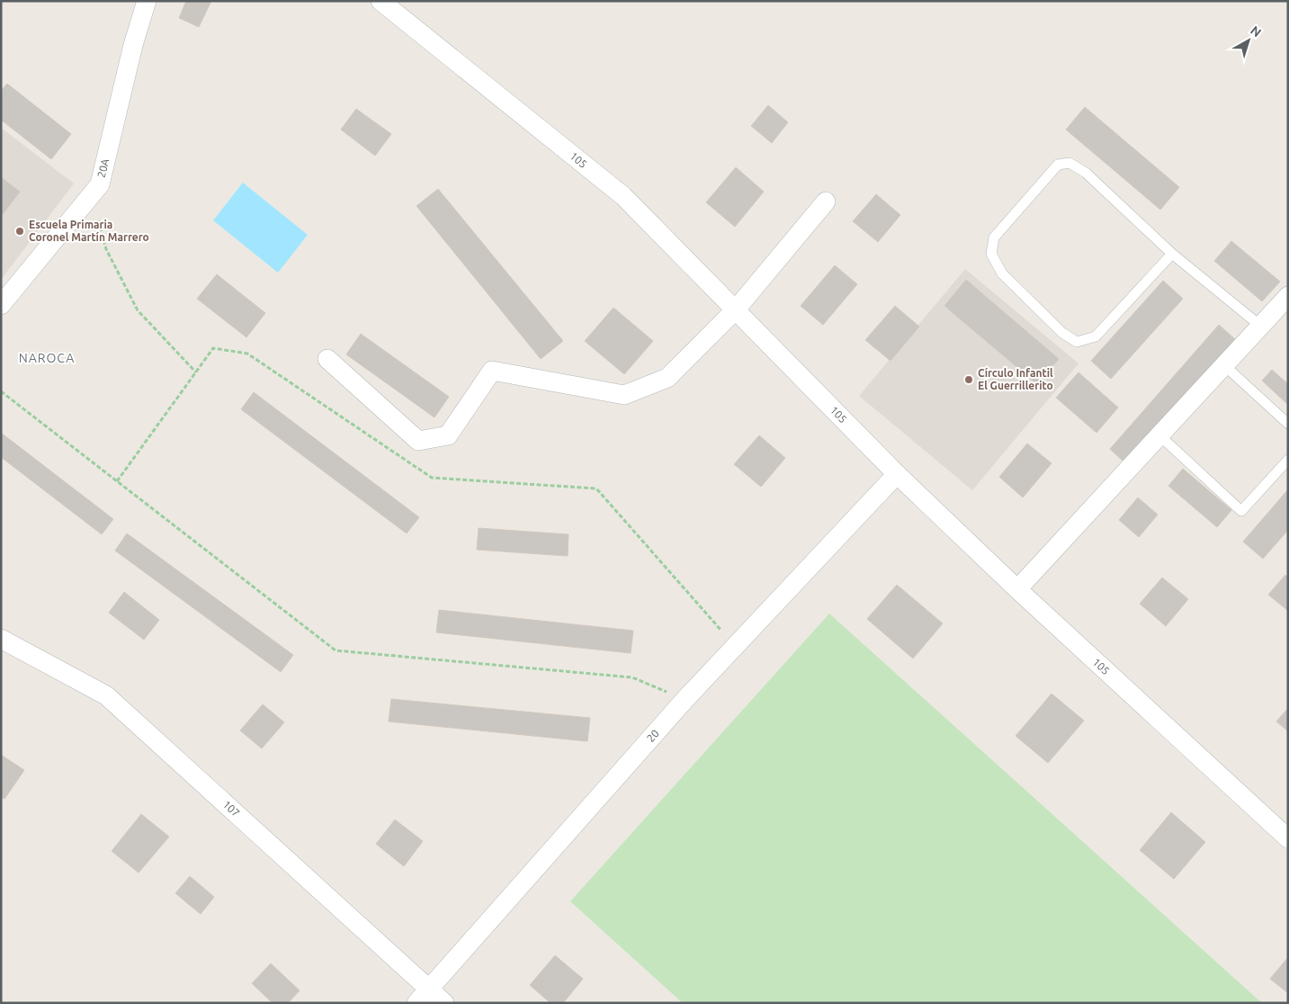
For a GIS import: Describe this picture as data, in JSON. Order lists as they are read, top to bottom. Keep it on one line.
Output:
{"streets":{"street":["105","20A","20","107"]},"crossings":[["105","20"],["20","107"]],"districts":["NAROCA"],"places":["Escuela Primaria Coronel Martín Marrero","Círculo Infantil El Guerrillerito"],"north":"top right"}
